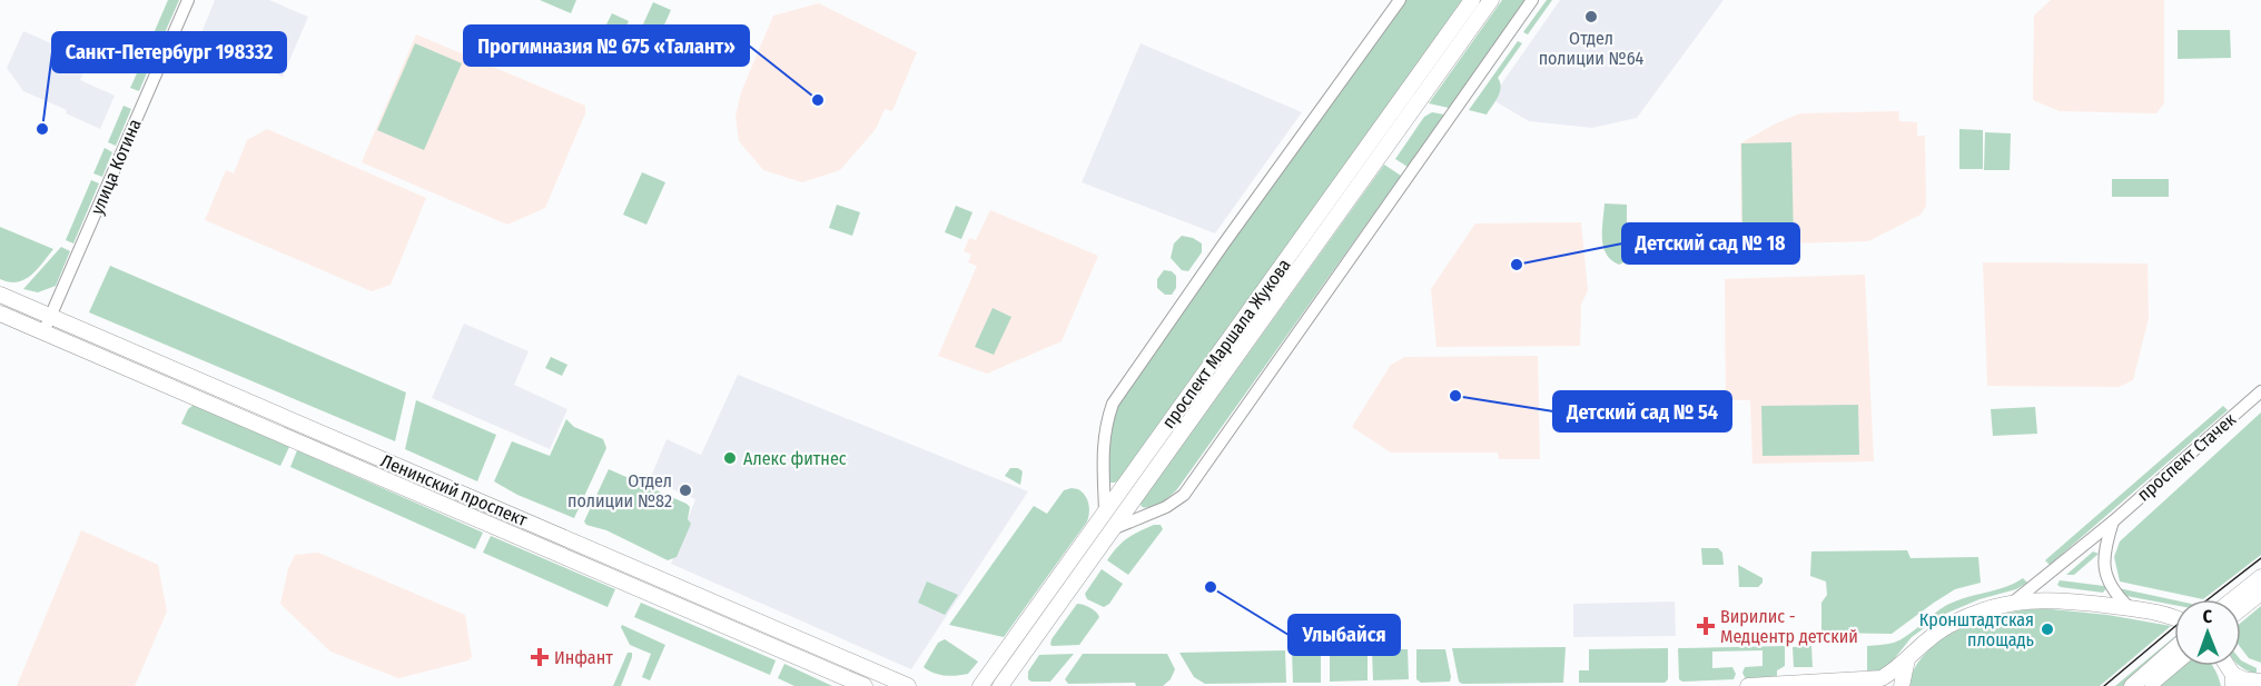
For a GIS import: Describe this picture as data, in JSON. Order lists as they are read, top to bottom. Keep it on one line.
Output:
{"streets":{"main road":["проспект Маршала Жукова","Ленинский проспект"],"street":["улица Котина","проспект Стачек"]},"crossings":[["улица Котина","Ленинский проспект"]],"places":{"other":["Отдел полиции №64","Прогимназия № 675 «Талант»","Санкт-Петербург 198332","Детский сад № 18","Детский сад № 54","Алекс фитнес","Отдел полиции №82","Улыбайся","Кронштадтская площадь"],"health":["Вирилис - Медцентр детский","Инфант"]},"north":"top"}
